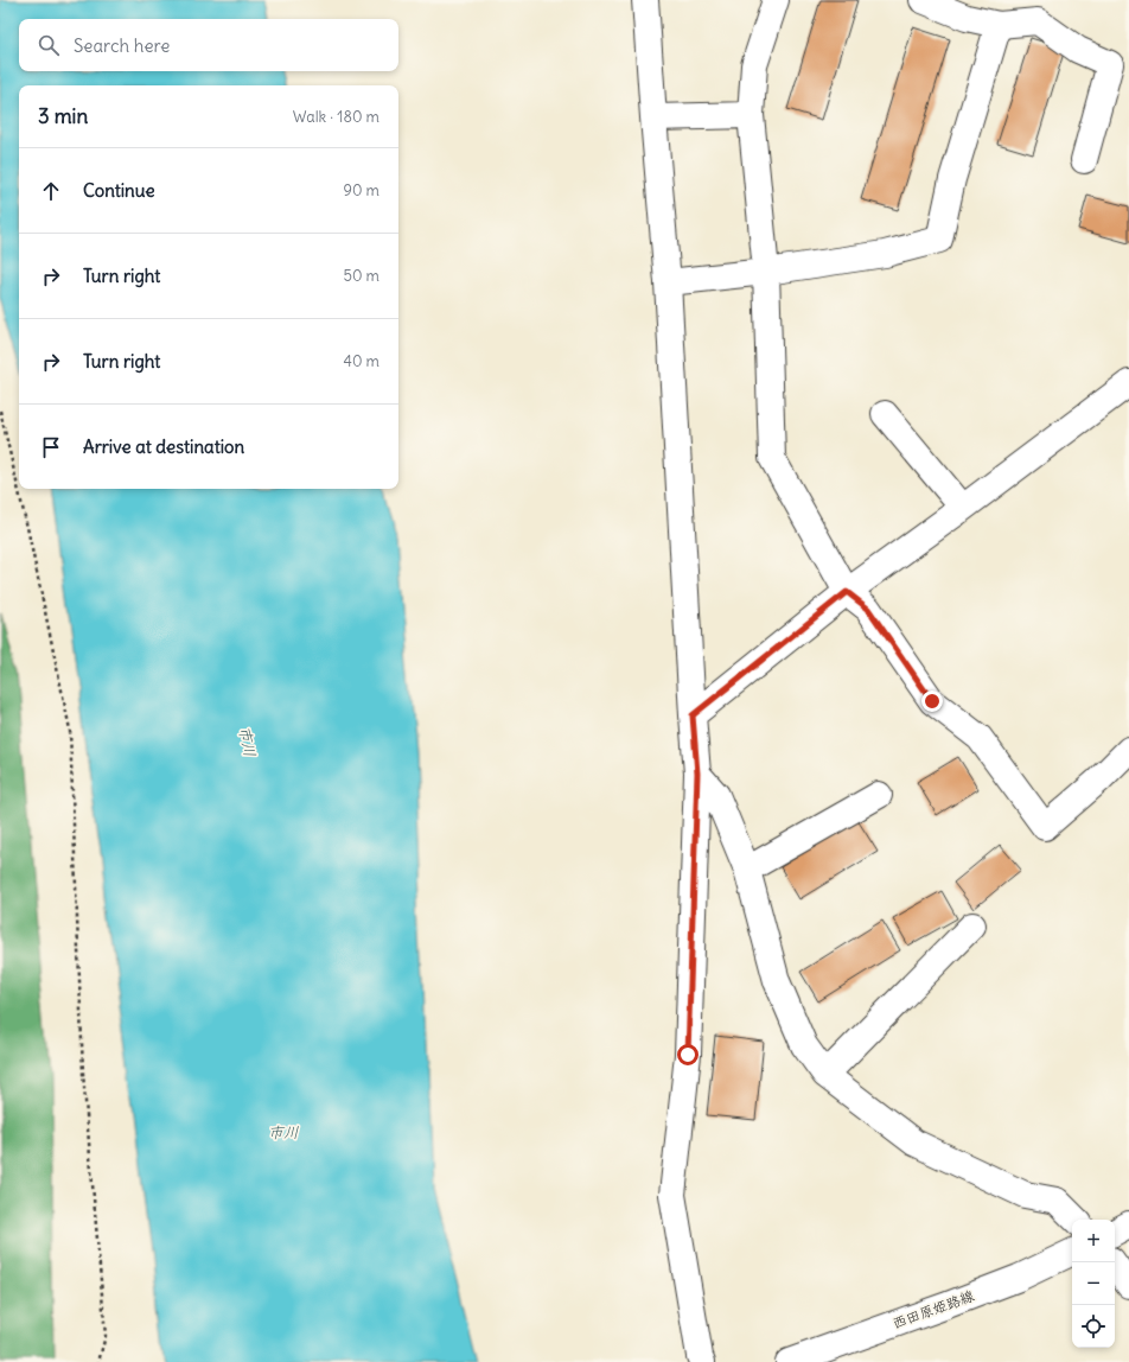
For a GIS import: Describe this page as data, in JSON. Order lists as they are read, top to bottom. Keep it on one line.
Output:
{"streets":{"street":["西田原姫路線"]},"water":["市川"],"page":{"search":"Search here","heading":["3 min","Walk · 180 m"],"list":[["Continue","90 m"],["Turn right","50 m"],["Turn right","40 m"],"Arrive at destination"],"map_buttons":["+","−"]}}
